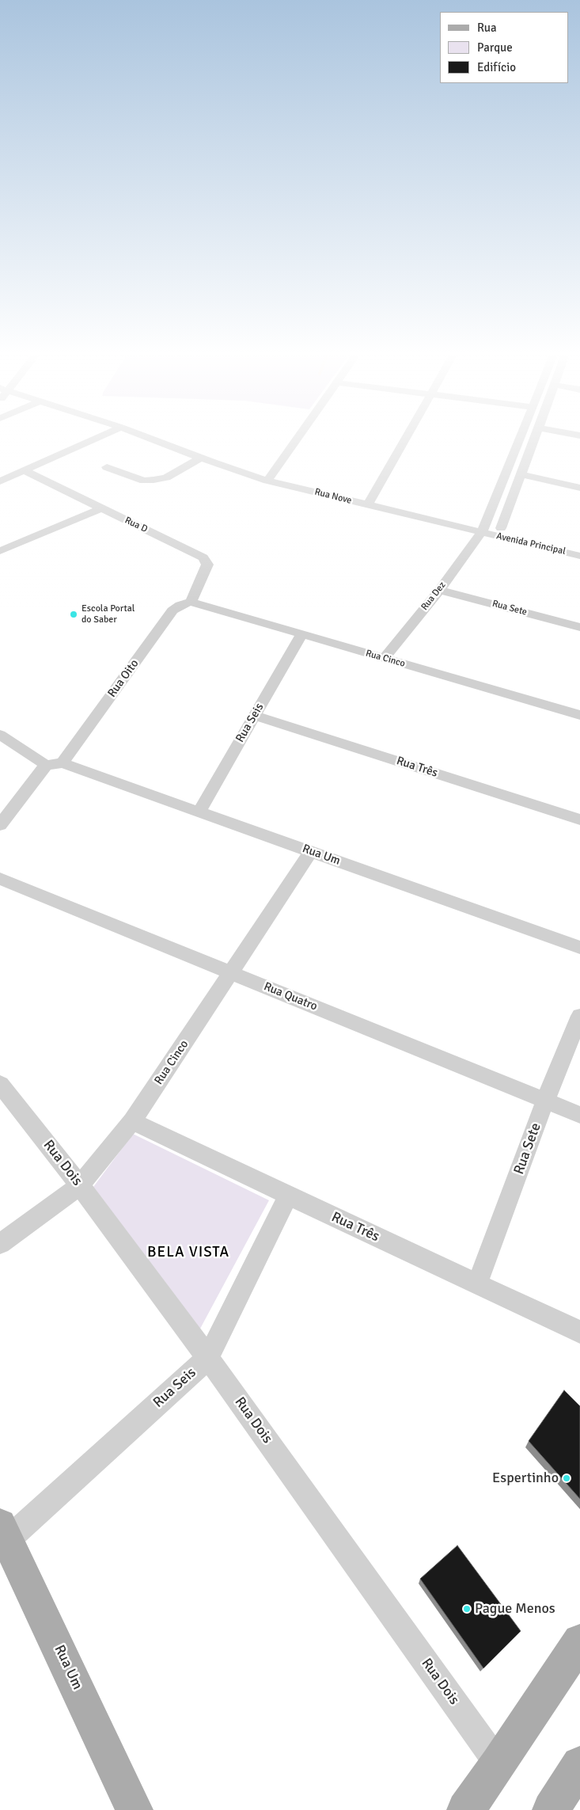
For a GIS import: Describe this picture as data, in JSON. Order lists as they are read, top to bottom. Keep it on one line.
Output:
{"streets":{"main road":["Rua Um"],"street":["Rua Nove","Rua D","Avenida Principal","Rua Dez","Rua Sete","Rua Cinco","Rua Oito","Rua Seis","Rua Três","Rua Quatro","Rua Dois"]},"crossings":[["Rua Nove","Avenida Principal"],["Rua Nove","Rua Dez"],["Rua D","Rua Cinco"],["Rua D","Rua Oito"],["Avenida Principal","Rua Dez"],["Rua Dez","Rua Sete"],["Rua Dez","Rua Cinco"],["Rua Sete","Rua Três"],["Rua Sete","Rua Quatro"],["Rua Cinco","Rua Oito"],["Rua Cinco","Rua Seis"],["Rua Cinco","Rua Três"],["Rua Cinco","Rua Um"],["Rua Cinco","Rua Quatro"],["Rua Cinco","Rua Dois"],["Rua Oito","Rua Um"],["Rua Seis","Rua Três"],["Rua Seis","Rua Um"],["Rua Seis","Rua Dois"]],"districts":["BELA VISTA"],"places":["Escola Portal do Saber","Espertinho","Pague Menos"],"legend":["Rua","Parque","Edifício"]}
